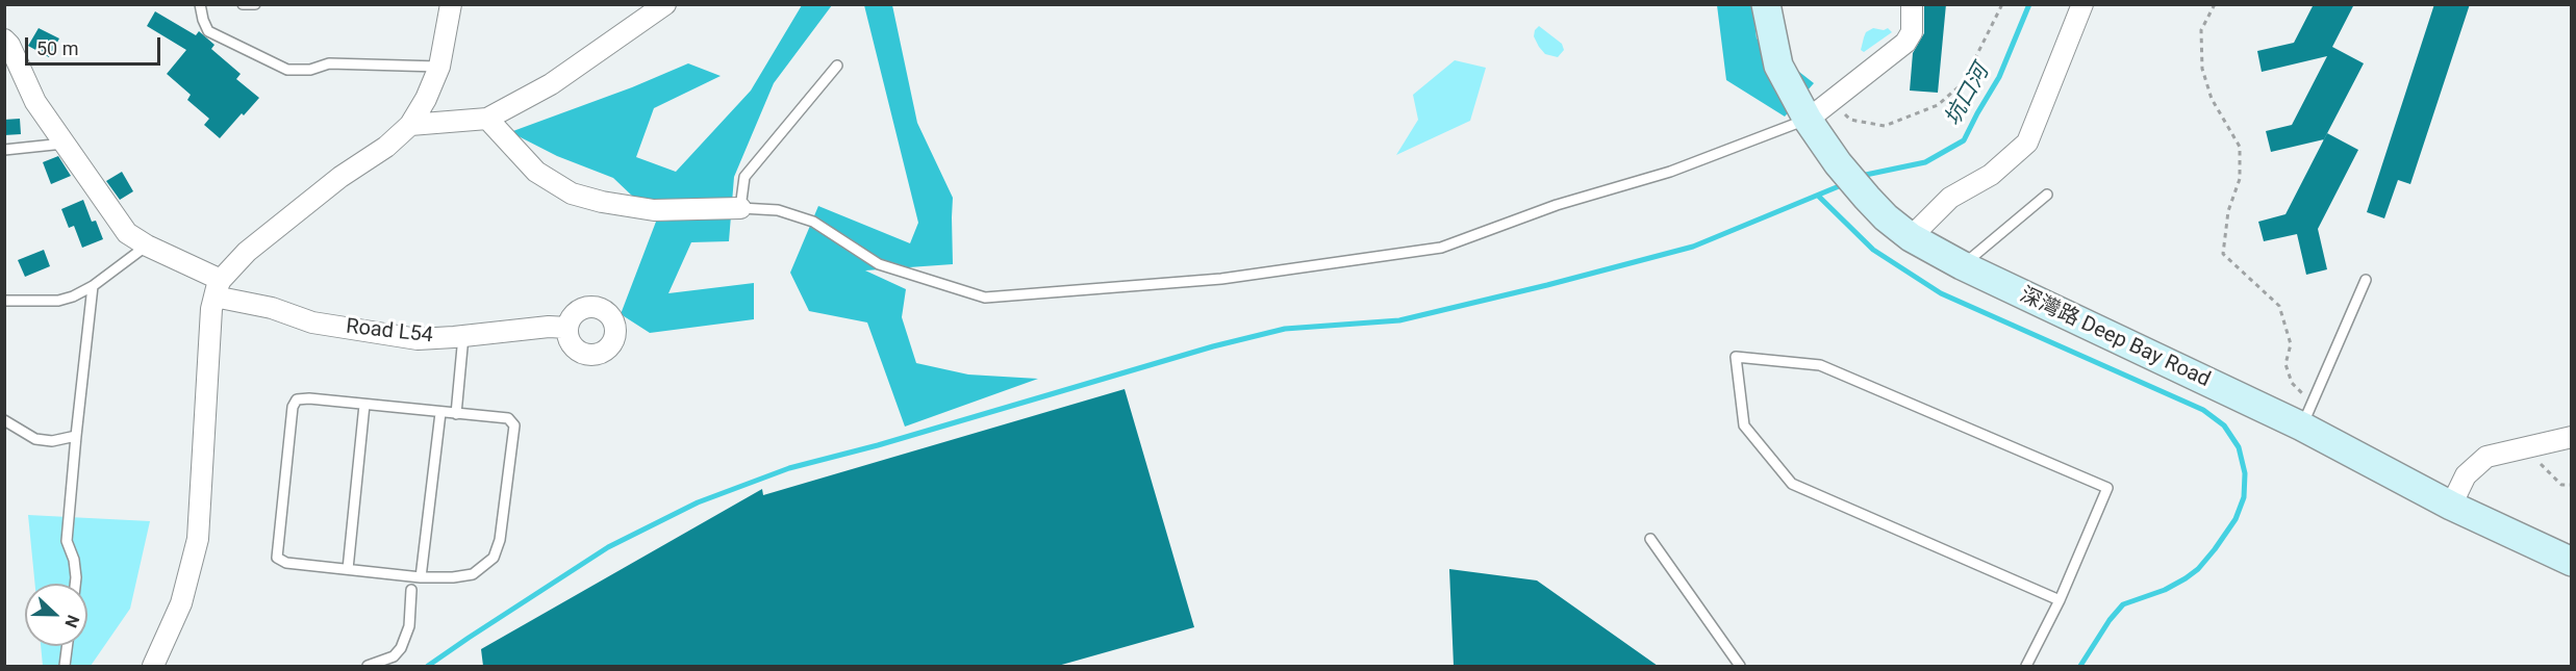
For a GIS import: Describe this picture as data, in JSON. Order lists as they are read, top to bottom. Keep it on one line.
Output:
{"streets":{"street":["Road L54","深灣路 Deep Bay Road"]},"water":["坑口河"],"scale_bar":"50 m","north":"right"}
